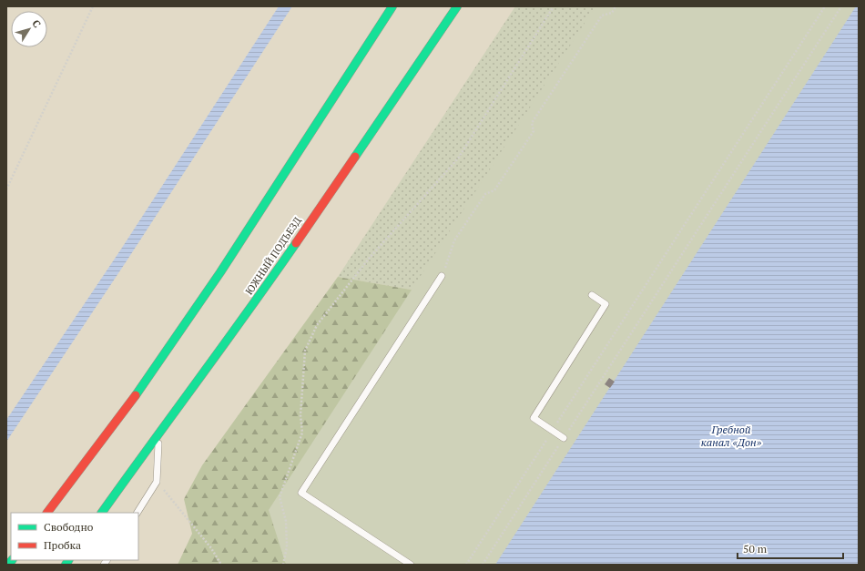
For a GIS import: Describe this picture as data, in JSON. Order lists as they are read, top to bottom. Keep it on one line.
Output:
{"streets":{"main road":["ЮЖНЫЙ ПОДЪЕЗД"]},"water":["Гребной канал «Дон»"],"legend":["Свободно","Пробка"],"scale_bar":"50 m","north":"top right"}
